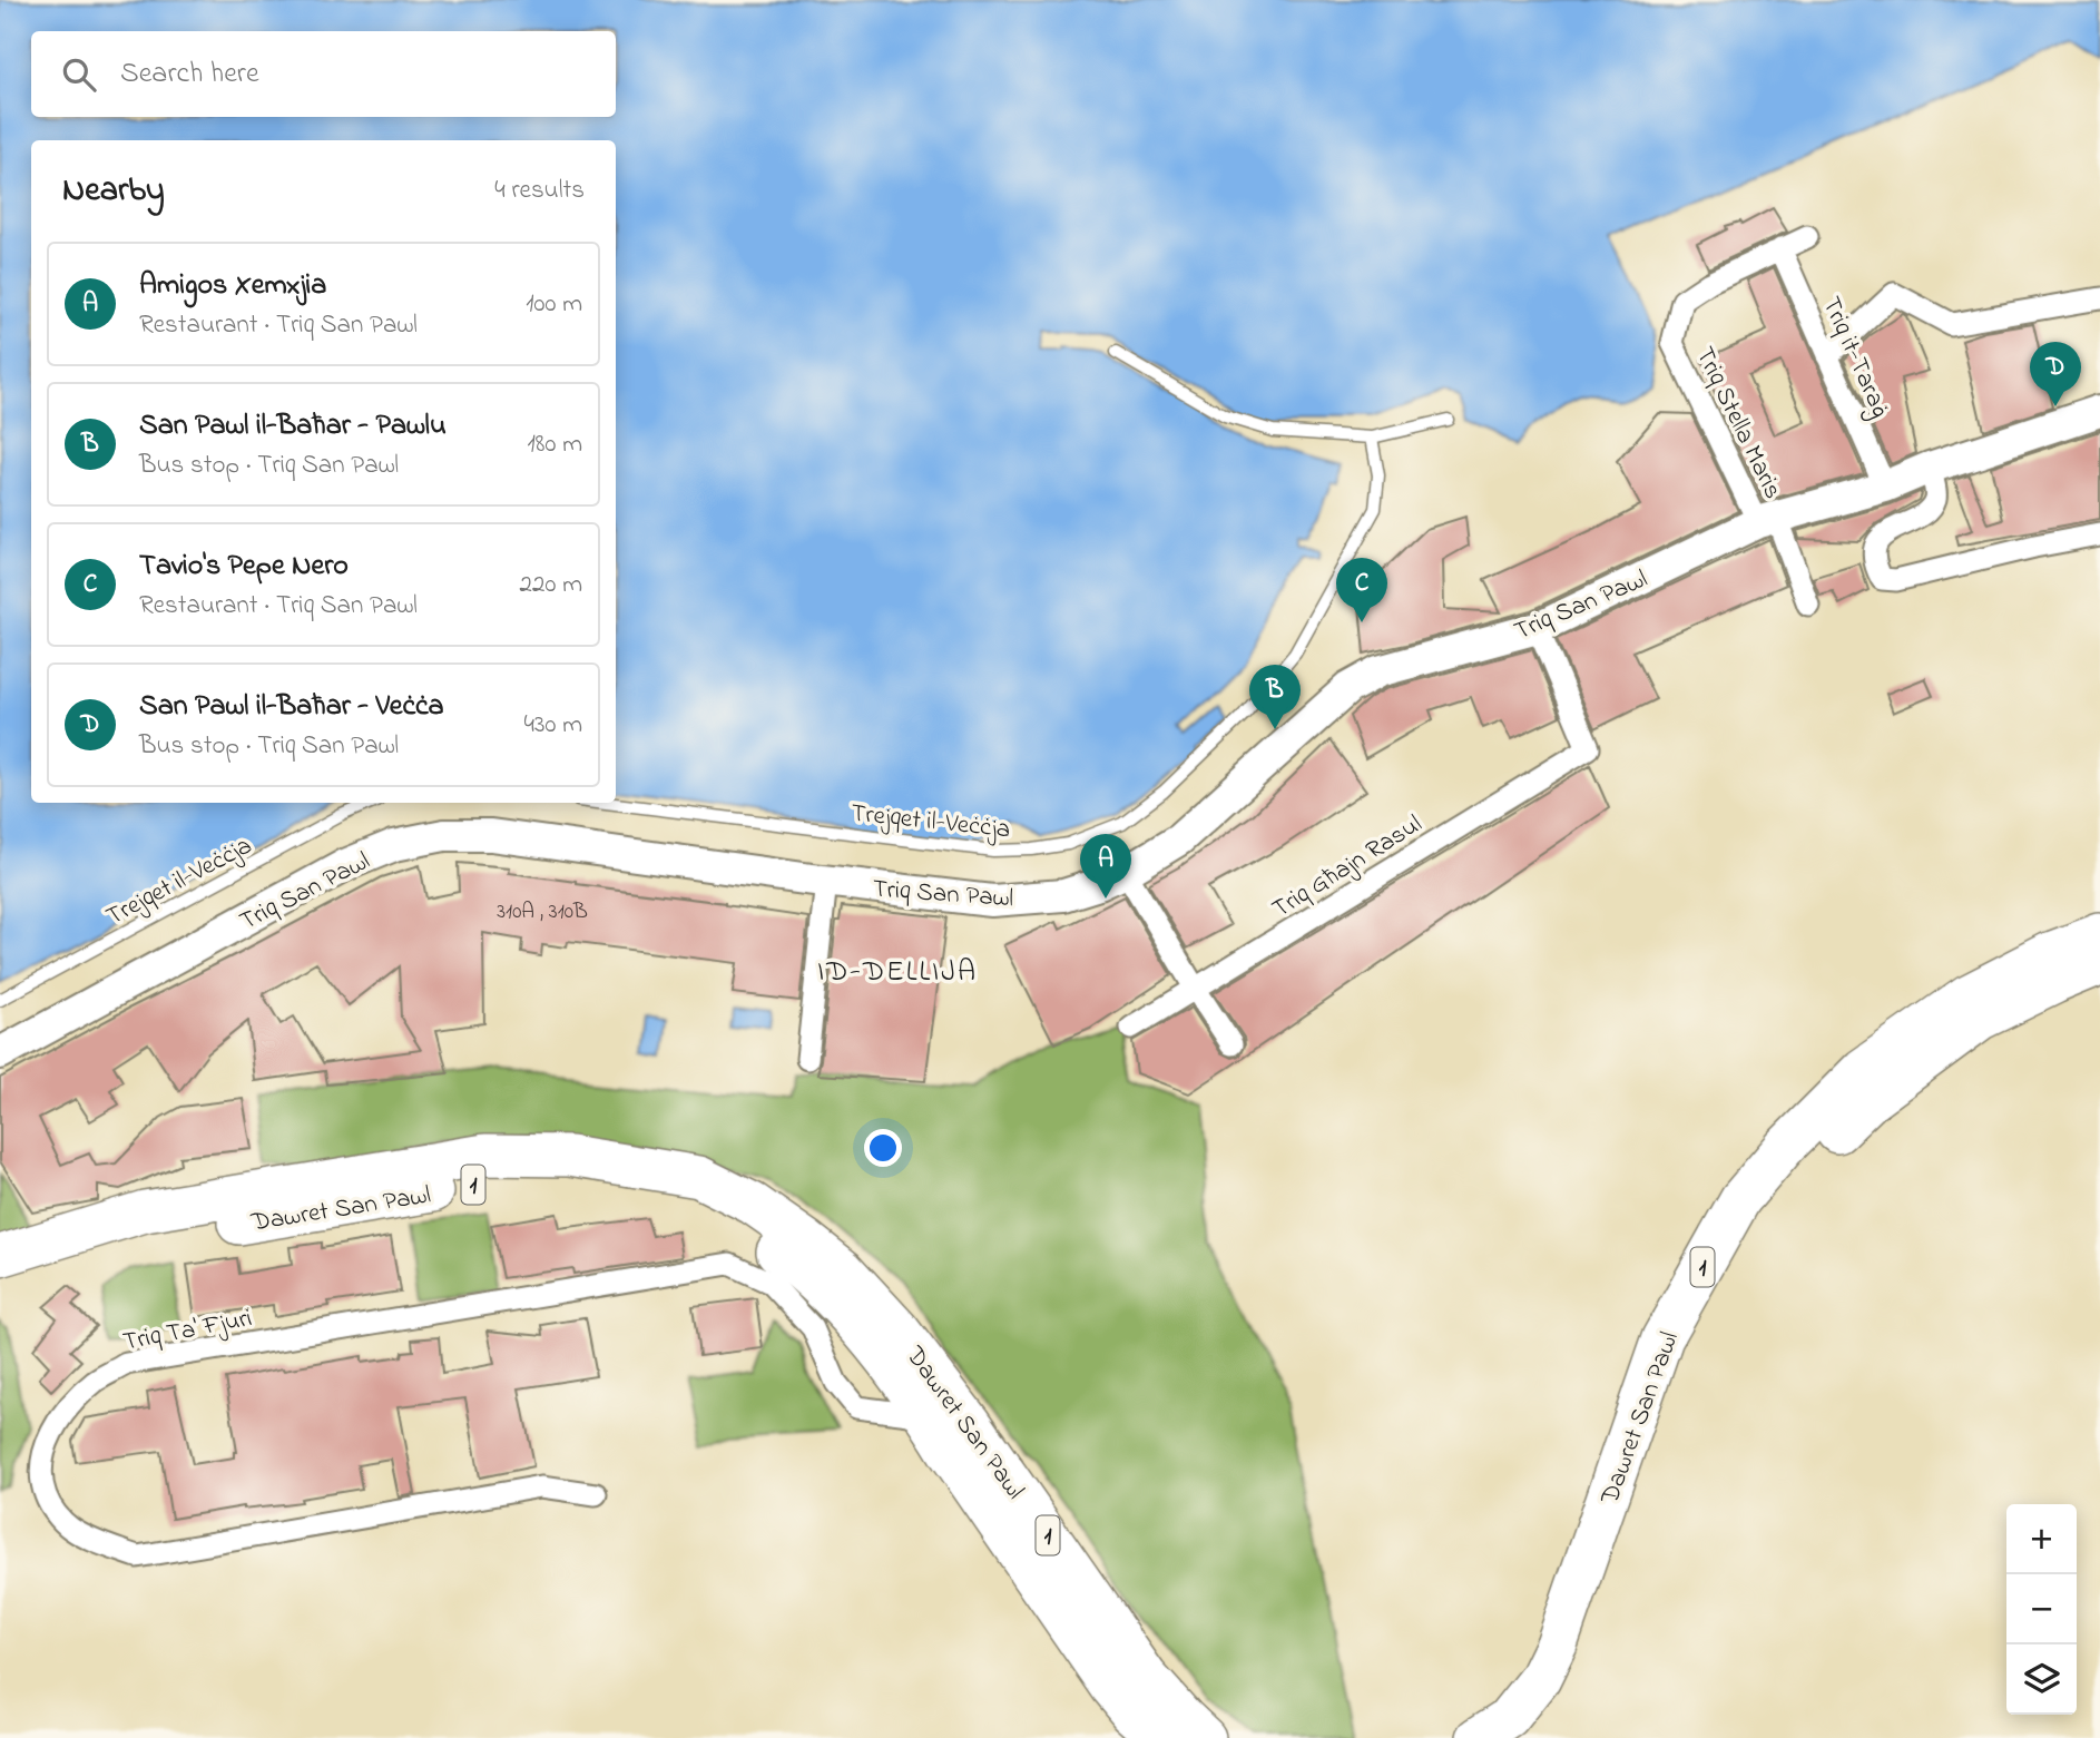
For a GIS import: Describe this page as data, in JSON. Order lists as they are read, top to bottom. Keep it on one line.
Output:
{"streets":{"highway":["1","Dawret San Pawl"],"street":["Triq it-Taraġ","Triq Stella Maris","Triq San Pawl","Triq Għajn Rasul","Triq Ta' Fjuri"],"lane":["Trejqet il-Veċċja"]},"crossings":[["Triq it-Taraġ","Triq Stella Maris"],["Triq it-Taraġ","Triq San Pawl"],["Triq Stella Maris","Triq San Pawl"],["Triq San Pawl","Triq Għajn Rasul"],["Dawret San Pawl","Triq Ta' Fjuri"]],"districts":["ID-DELLIJA"],"house_numbers":["310A , 310B"],"page":{"search":"Search here","heading":["Nearby","4 results"],"list":[{"mark":"A","name":"Amigos Xemxjia","note":"Restaurant · Triq San Pawl","value":"100 m"},{"mark":"B","name":"San Pawl il-Baħar - Pawlu","note":"Bus stop · Triq San Pawl","value":"180 m"},{"mark":"C","name":"Tavio's Pepe Nero","note":"Restaurant · Triq San Pawl","value":"220 m"},{"mark":"D","name":"San Pawl il-Baħar - Veċċa","note":"Bus stop · Triq San Pawl","value":"430 m"}],"pins":["D","C","B","A"],"map_buttons":["+","−"]}}
